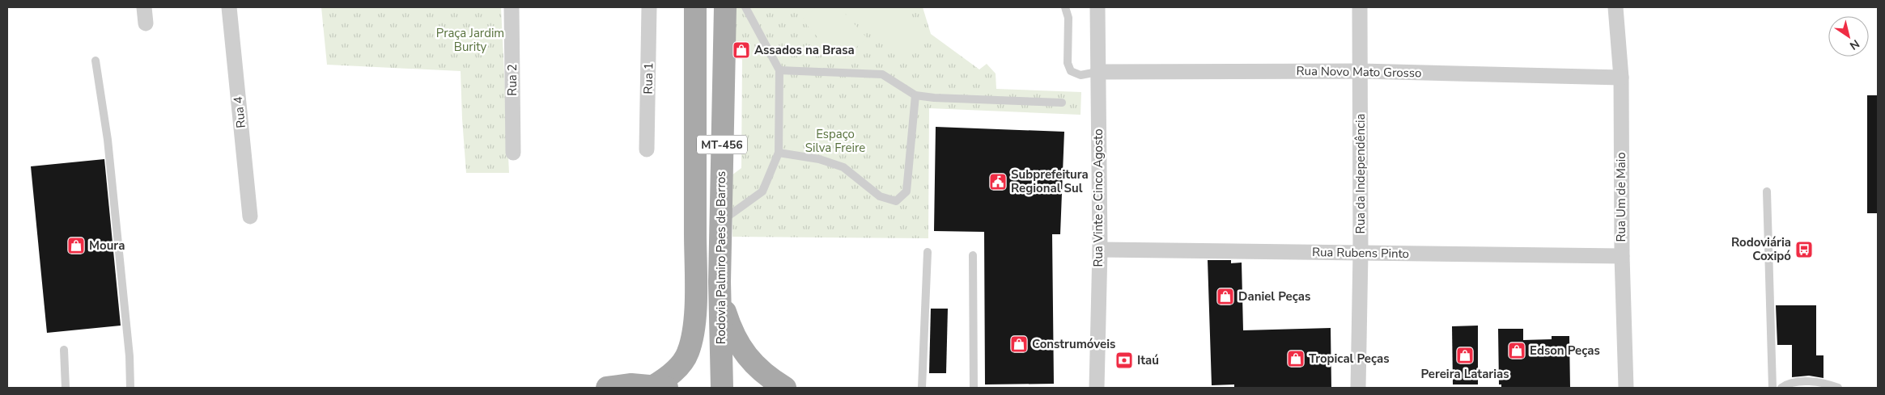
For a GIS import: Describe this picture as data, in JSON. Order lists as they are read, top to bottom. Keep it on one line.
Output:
{"streets":{"main road":["MT-456","Rodovia Palmiro Paes de Barros"],"street":["Rua Novo Mato Grosso","Rua 1","Rua 2","Rua 4","Rua da Independência","Rua Um de Maio","Rua Vinte e Cinco Agosto","Rua Rubens Pinto"]},"crossings":[["Rua Novo Mato Grosso","Rua da Independência"],["Rua Novo Mato Grosso","Rua Um de Maio"],["Rua Novo Mato Grosso","Rua Vinte e Cinco Agosto"],["MT-456","Rodovia Palmiro Paes de Barros"],["Rua da Independência","Rua Rubens Pinto"],["Rua Um de Maio","Rua Rubens Pinto"],["Rua Vinte e Cinco Agosto","Rua Rubens Pinto"]],"parks":["Praça Jardim Burity","Espaço Silva Freire"],"places":{"shop":["Assados na Brasa","Moura","Daniel Peças","Construmóveis","Edson Peças","Pereira Latarias","Tropical Peças"],"public building":["Subprefeitura Regional Sul"],"bus stop":["Rodoviária Coxipó"],"bank":["Itaú"]},"north":"bottom right"}
